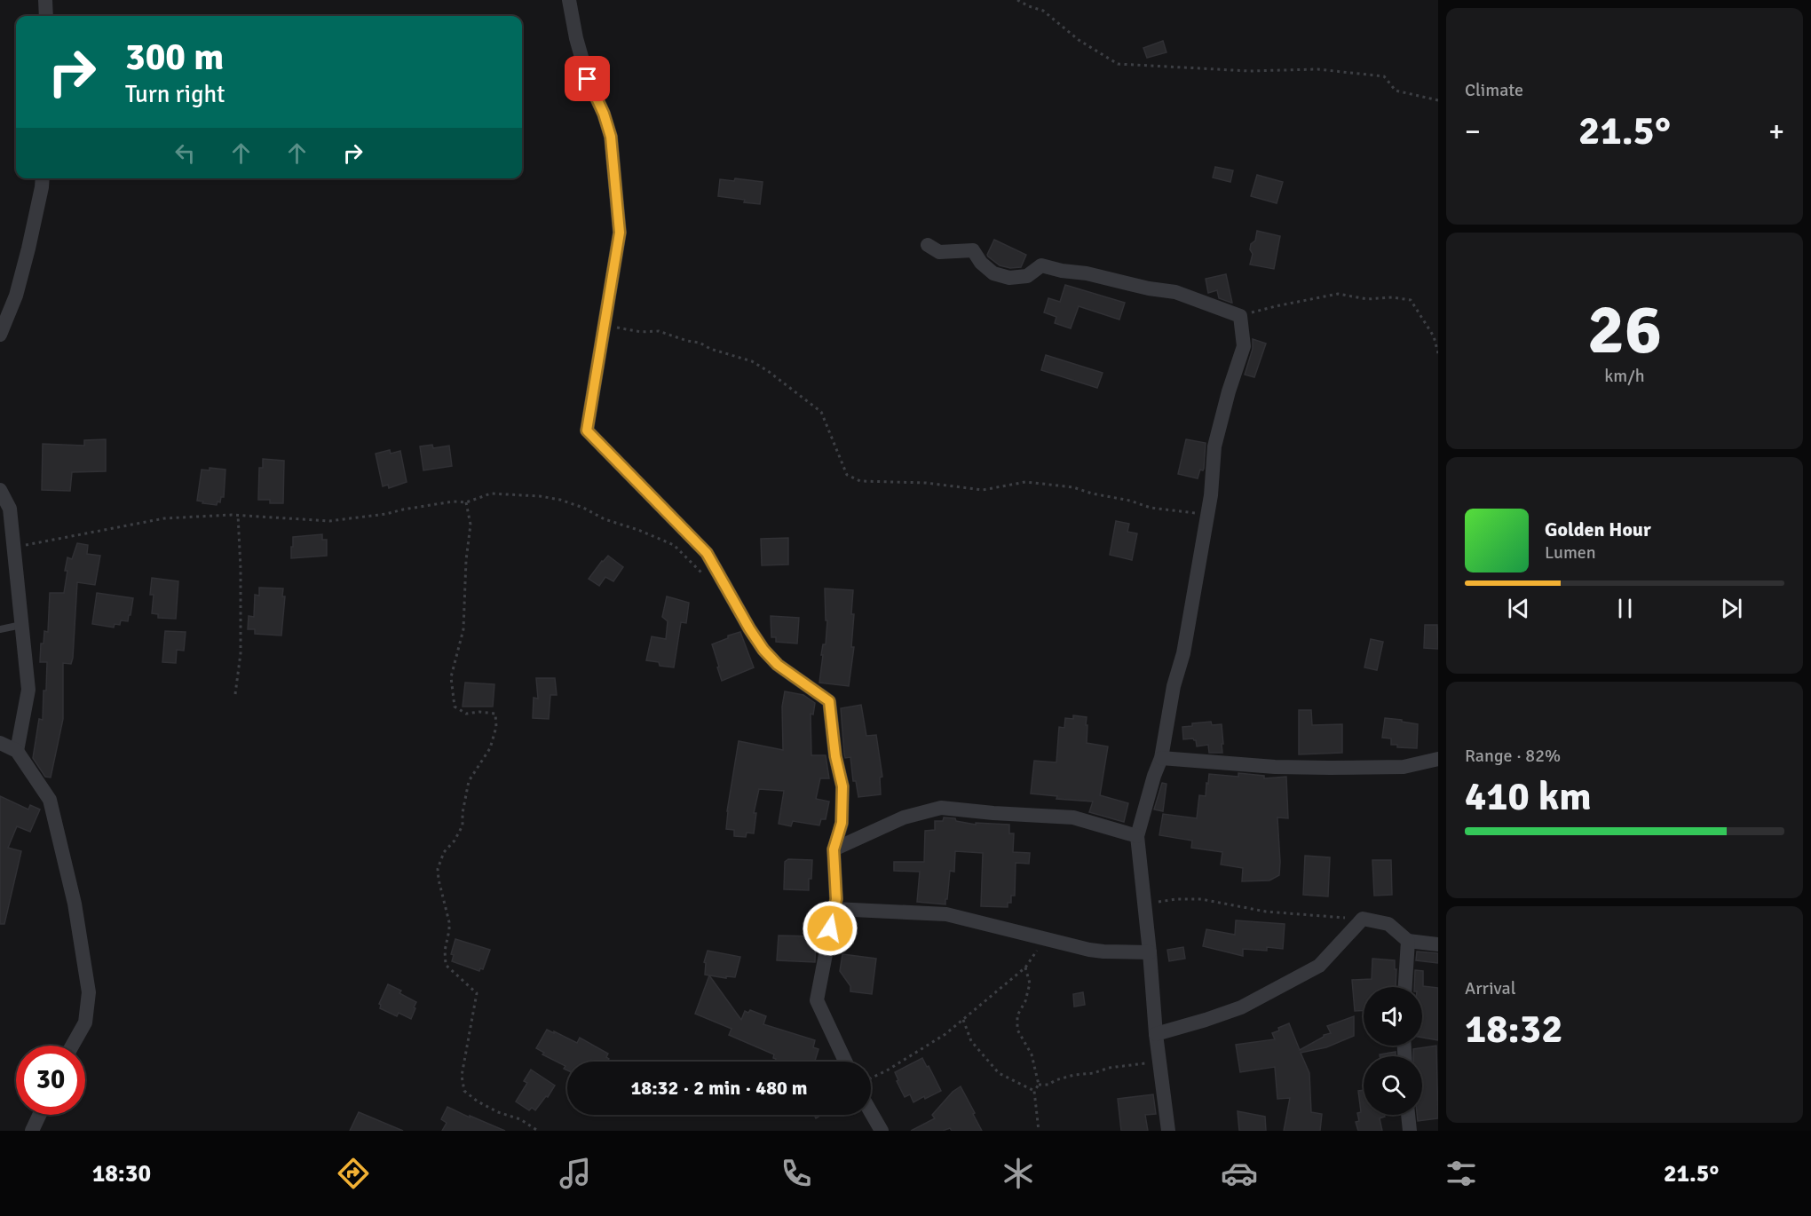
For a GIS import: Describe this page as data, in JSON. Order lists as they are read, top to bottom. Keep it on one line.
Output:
{"page":{"tile":["Climate",["26","km/h"],["Range · 82%","410 km"],["Arrival","18:32"]],"turn":["300 m","Turn right"],"heat":["−","21.5°","+"],"song":["Golden Hour","Lumen"],"limit":"30","trip":"18:32 · 2 min · 480 m","tabs":["18:30","21.5°"]}}
